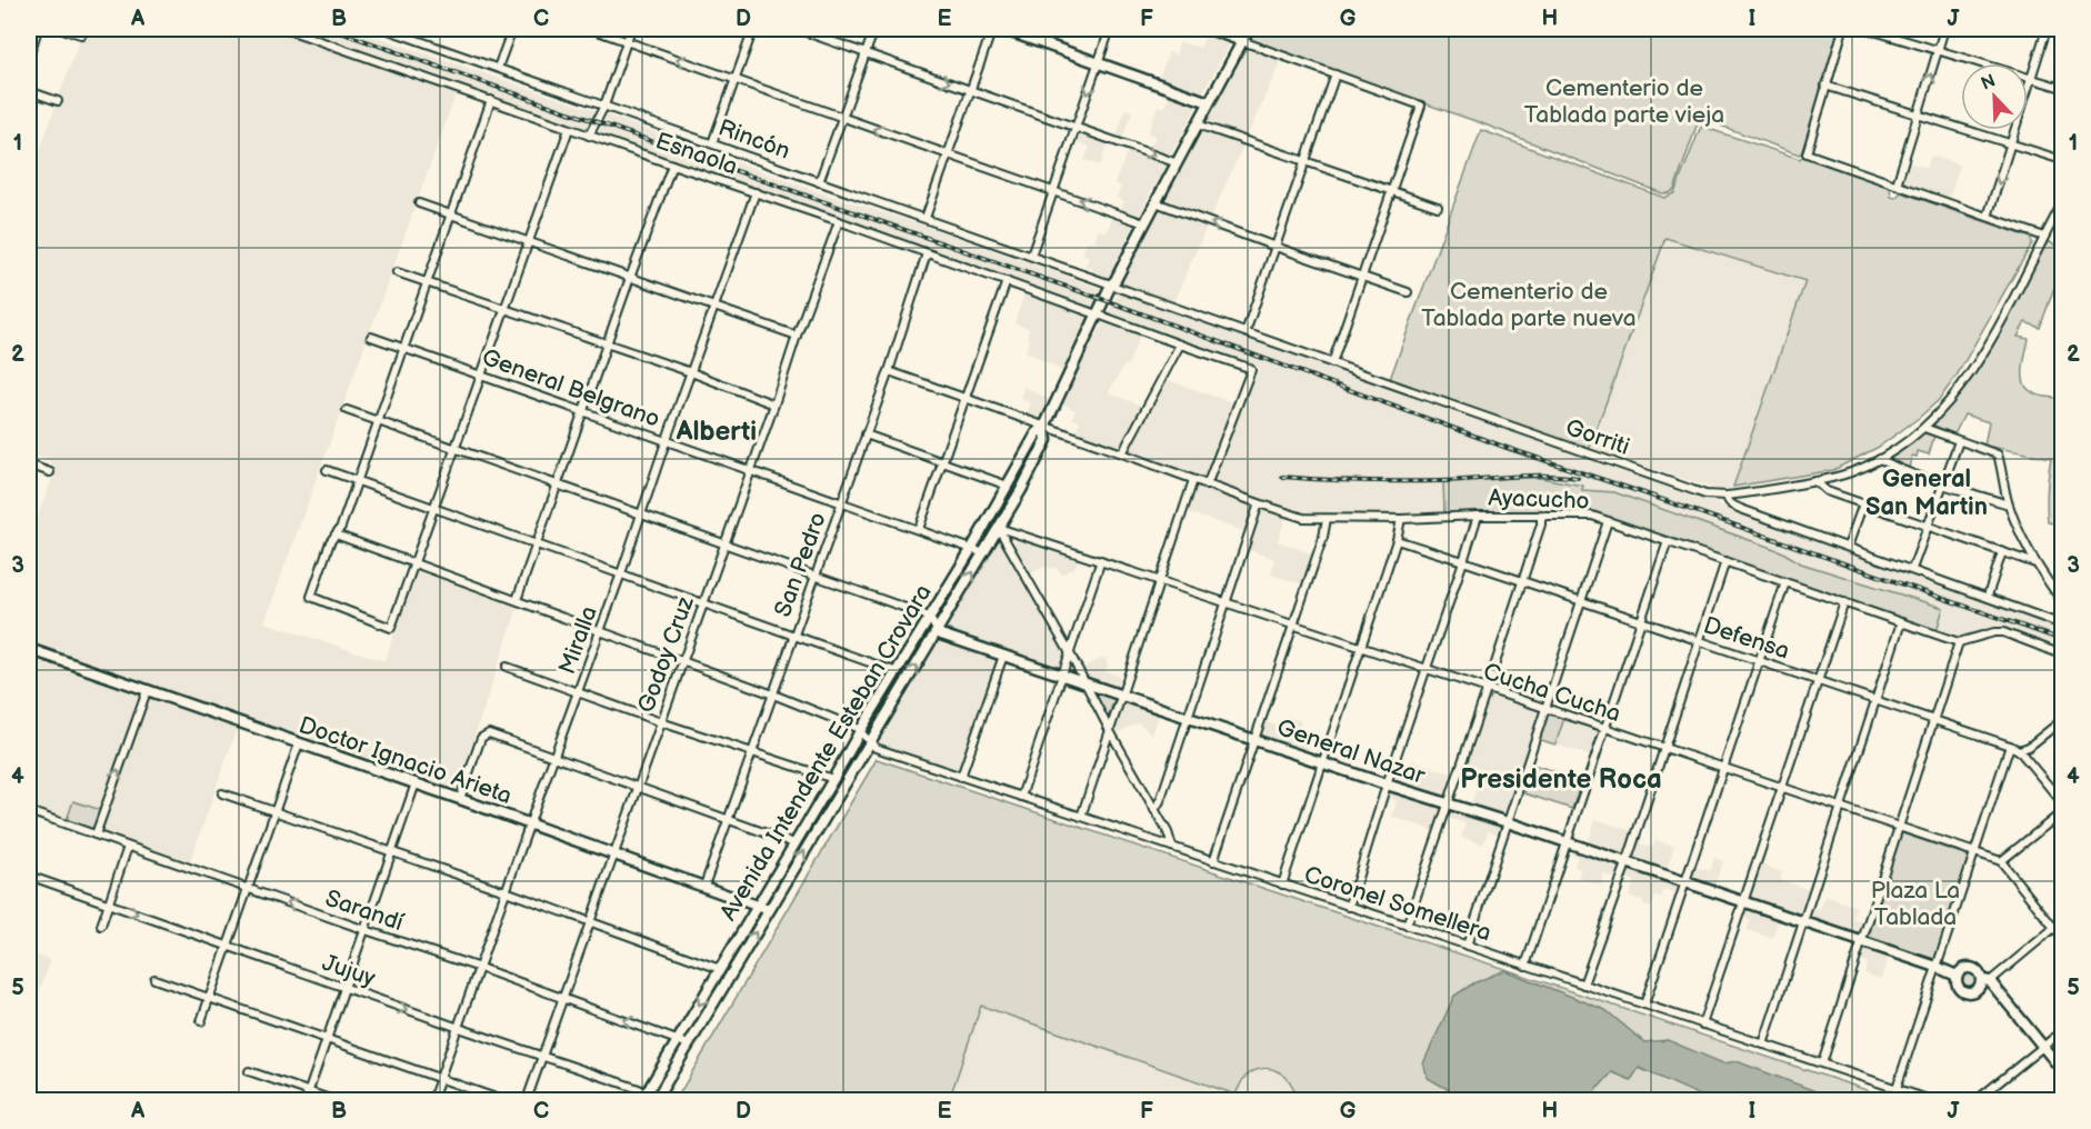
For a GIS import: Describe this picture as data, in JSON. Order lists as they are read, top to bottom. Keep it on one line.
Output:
{"streets":{"street":["Rincón","Esnaola","General Belgrano","Gorriti","Ayacucho","San Pedro","Defensa","Miralla","Godoy Cruz","Cucha Cucha","General Nazar","Avenida Intendente Esteban Crovara","Doctor Ignacio Arieta","Coronel Somellera","Sarandí","Jujuy"]},"crossings":[["Rincón","Gorriti"],["Rincón","Avenida Intendente Esteban Crovara"],["Esnaola","Ayacucho"],["Esnaola","San Pedro"],["Esnaola","Miralla"],["Esnaola","Godoy Cruz"],["Esnaola","Avenida Intendente Esteban Crovara"],["General Belgrano","San Pedro"],["General Belgrano","Miralla"],["General Belgrano","Godoy Cruz"],["General Belgrano","Avenida Intendente Esteban Crovara"],["Gorriti","Avenida Intendente Esteban Crovara"],["Ayacucho","San Pedro"],["Ayacucho","Avenida Intendente Esteban Crovara"],["San Pedro","Doctor Ignacio Arieta"],["Miralla","Doctor Ignacio Arieta"],["Miralla","Sarandí"],["Miralla","Jujuy"],["Godoy Cruz","Doctor Ignacio Arieta"],["Godoy Cruz","Sarandí"],["Godoy Cruz","Jujuy"],["Cucha Cucha","Avenida Intendente Esteban Crovara"],["General Nazar","Avenida Intendente Esteban Crovara"],["Avenida Intendente Esteban Crovara","Doctor Ignacio Arieta"],["Avenida Intendente Esteban Crovara","Coronel Somellera"],["Avenida Intendente Esteban Crovara","Sarandí"],["Avenida Intendente Esteban Crovara","Jujuy"]],"one_way":["Sarandí"],"districts":["Alberti","General San Martin","Presidente Roca"],"parks":["Cementerio de Tablada parte vieja","Cementerio de Tablada parte nueva","Plaza La Tablada"],"north":"top left","grid":{"columns":["A","B","C","D","E","F","G","H","I","J"],"rows":["1","2","3","4","5"]}}
